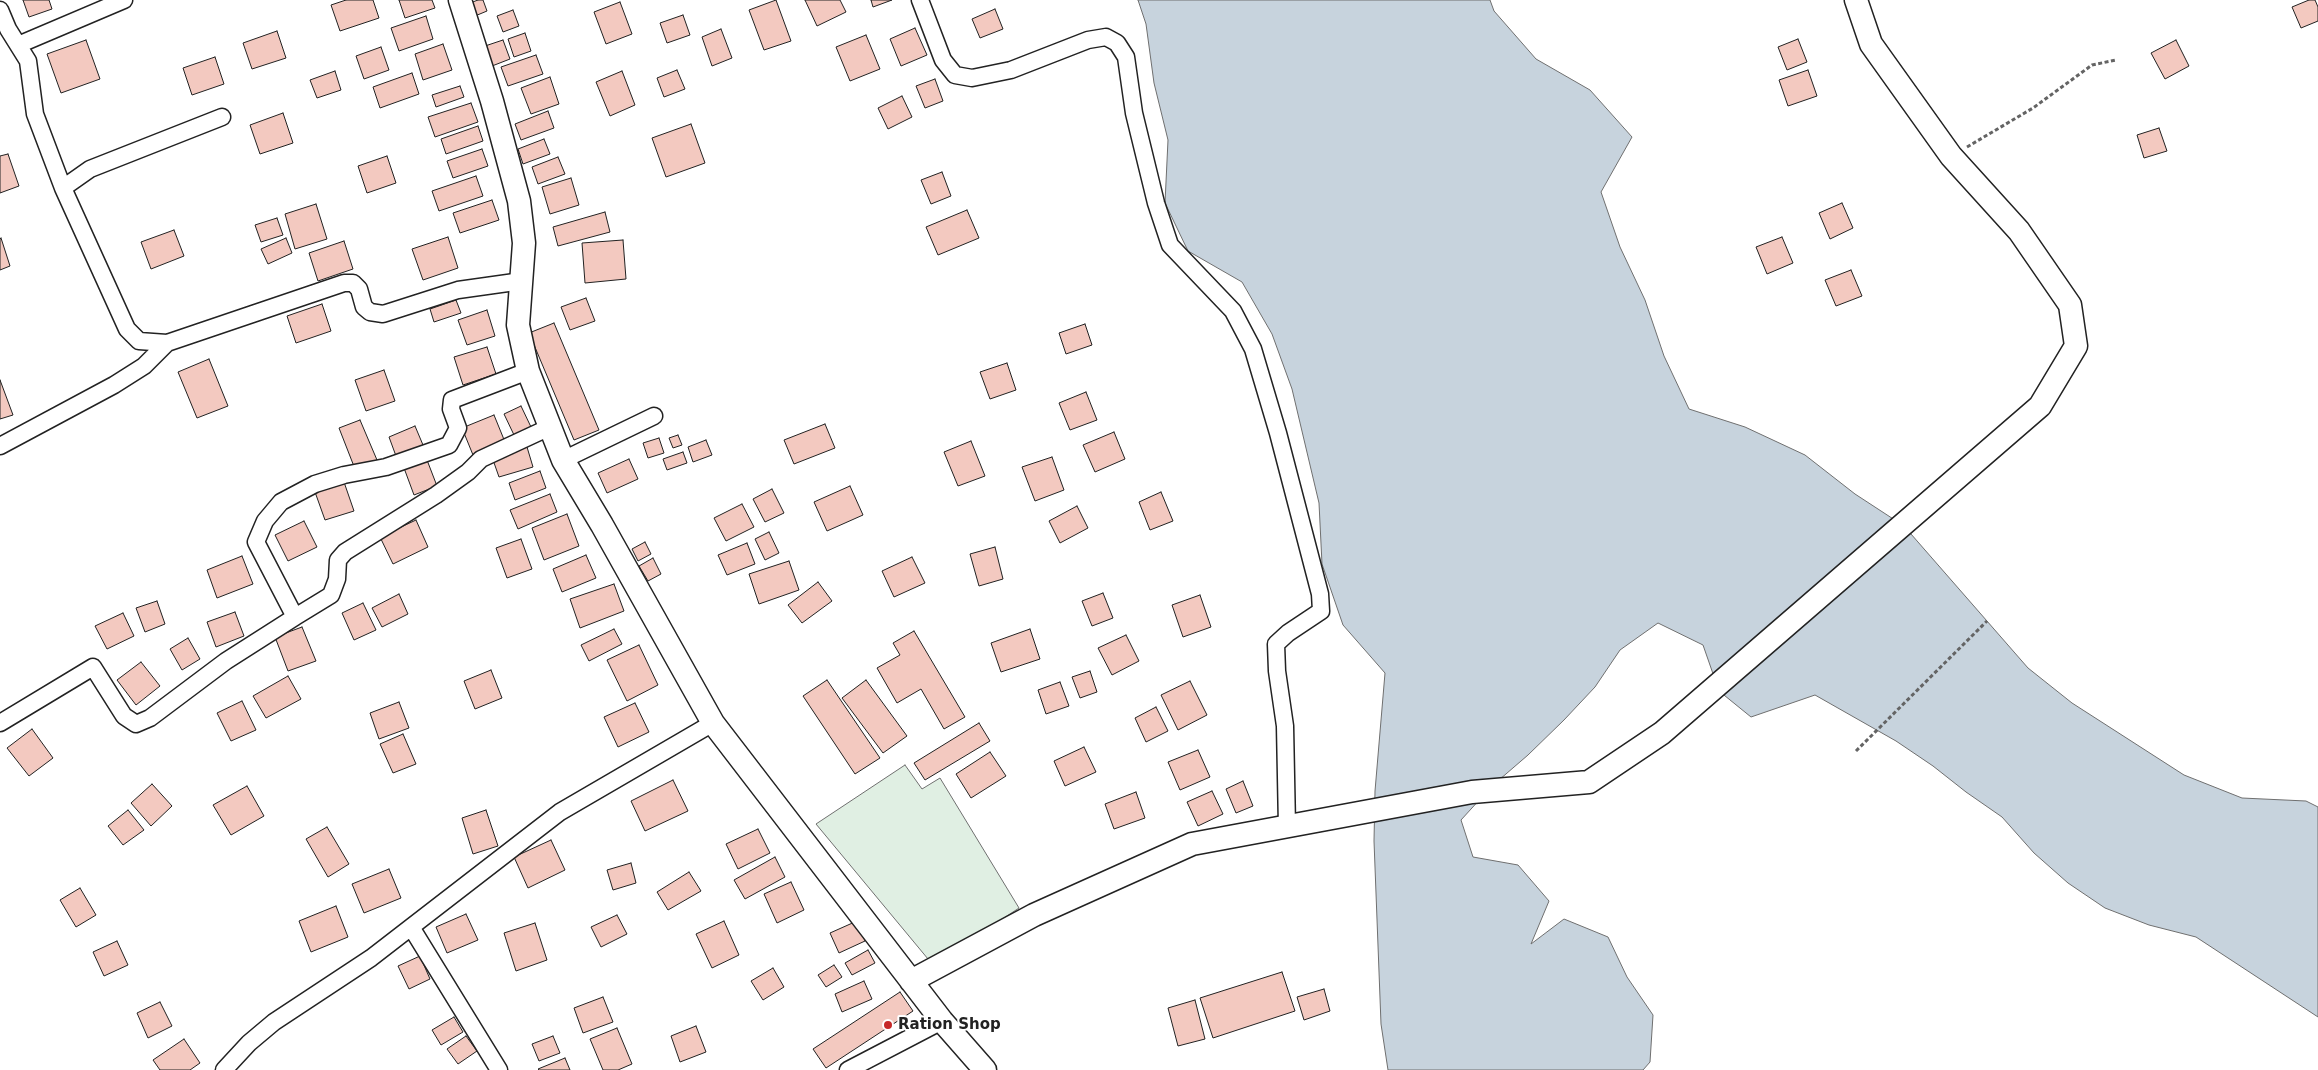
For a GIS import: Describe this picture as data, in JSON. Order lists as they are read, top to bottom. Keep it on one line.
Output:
{"places":["Ration Shop"]}
